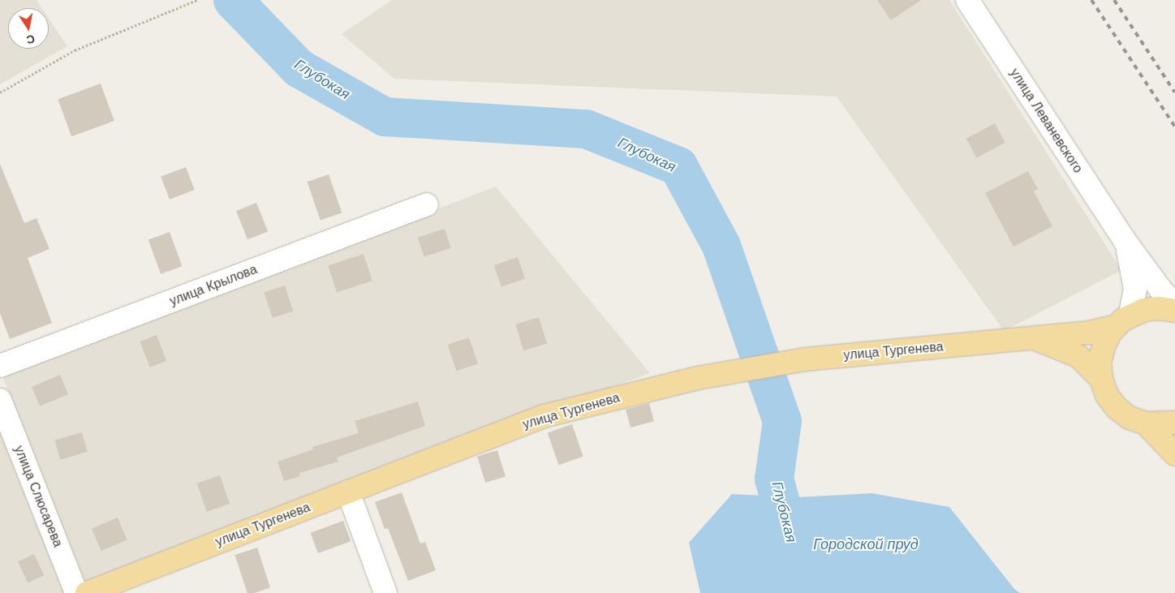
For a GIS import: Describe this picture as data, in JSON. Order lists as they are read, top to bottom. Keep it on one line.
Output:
{"streets":{"main road":["улица Тургенева"],"street":["улица Леваневского","улица Крылова","улица Слюсарева"]},"crossings":[["улица Леваневского","улица Тургенева"]],"water":["Глубокая","Городской пруд"],"north":"bottom"}
